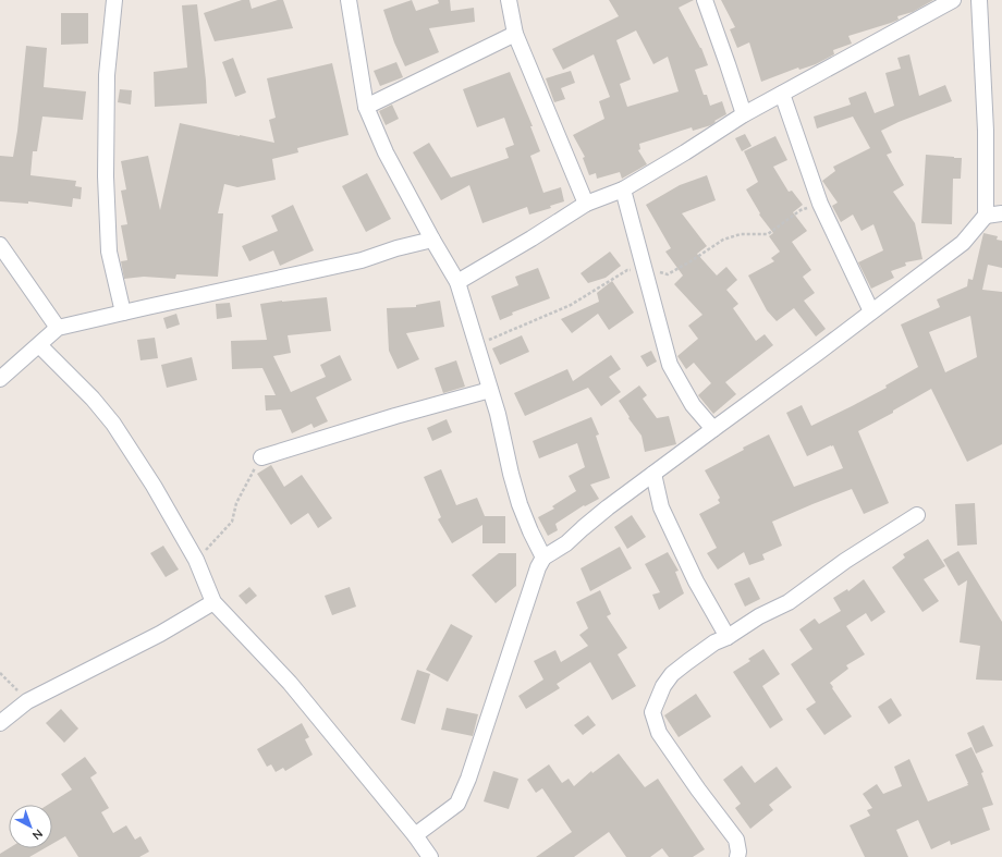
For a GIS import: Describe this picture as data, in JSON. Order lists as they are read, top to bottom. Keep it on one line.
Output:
{"north":"bottom right"}
